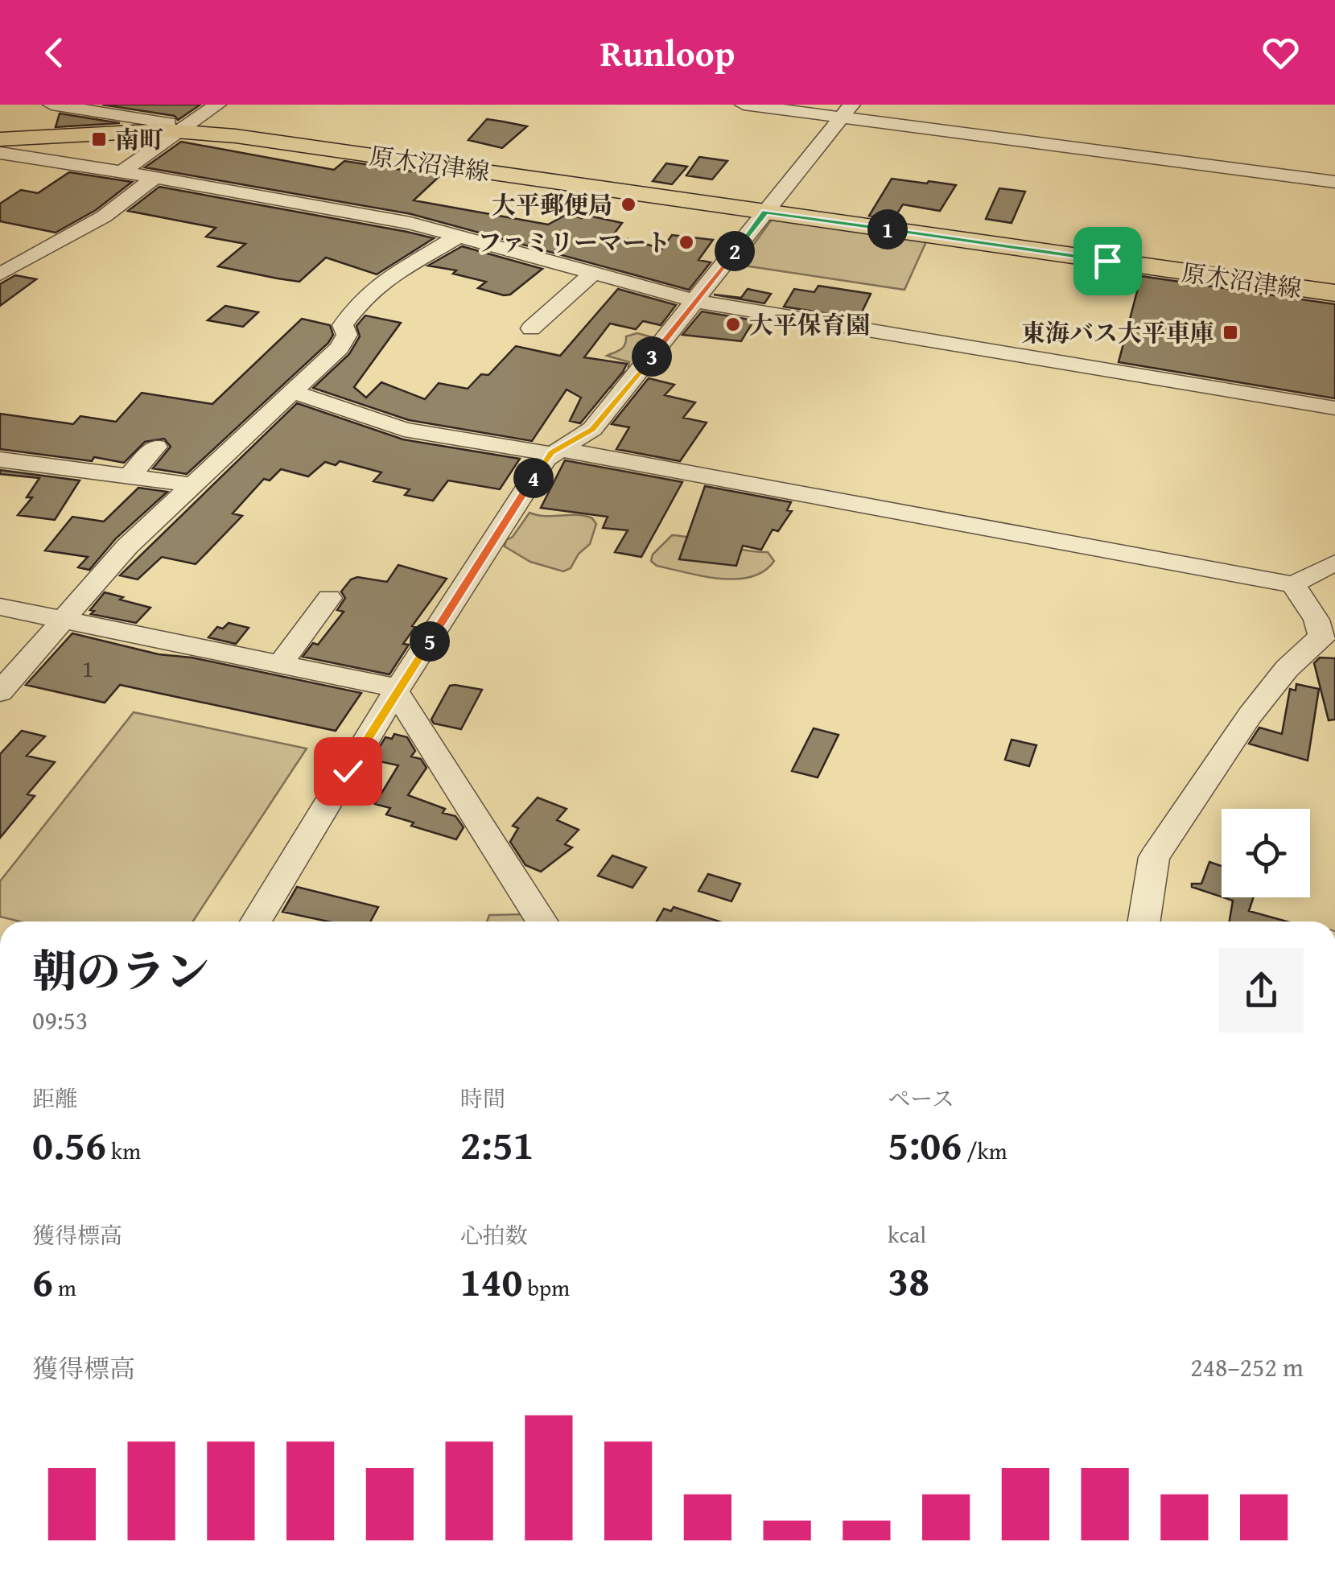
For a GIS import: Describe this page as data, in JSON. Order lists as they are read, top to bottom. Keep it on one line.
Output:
{"streets":{"main road":["原木沼津線"]},"places":{"transit":["南町","東海バス大平車庫"],"other":["大平郵便局","ファミリーマート","大平保育園"]},"house_numbers":["1"],"page":{"header":"Runloop","pins":["1","2","3","4","5"],"heading":["朝のラン","09:53"],"stats":[["距離","0.56 km"],["時間","2:51"],["ペース","5:06 /km"],["獲得標高","6 m"],["心拍数","140 bpm"],["kcal","38"]],"chart":["獲得標高","248–252 m"]}}
